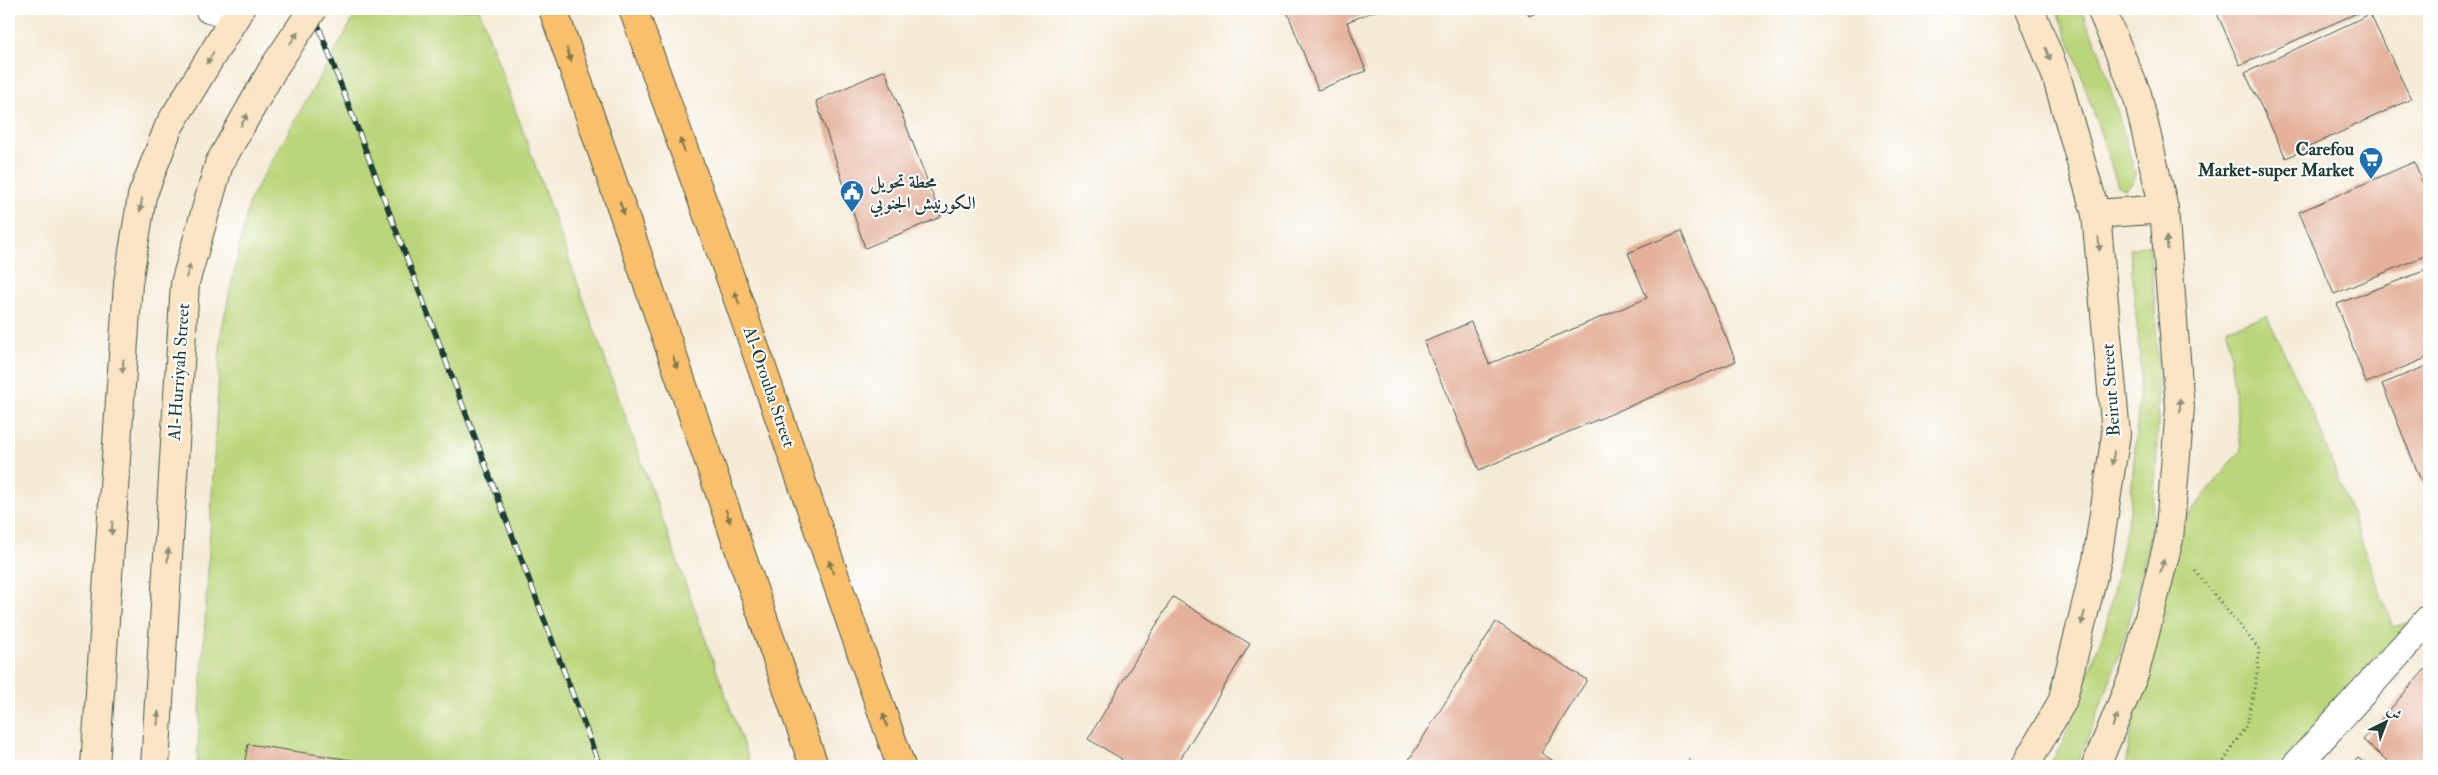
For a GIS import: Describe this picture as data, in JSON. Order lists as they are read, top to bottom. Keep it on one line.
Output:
{"streets":{"main road":["Al-Hurriyah Street","Al-Orouba Street","Beirut Street"]},"places":{"supermarket":["Carefou Market-super Market"],"public building":["محطة تحويل الكورنيش الجنوبي"]},"north":"top right"}
